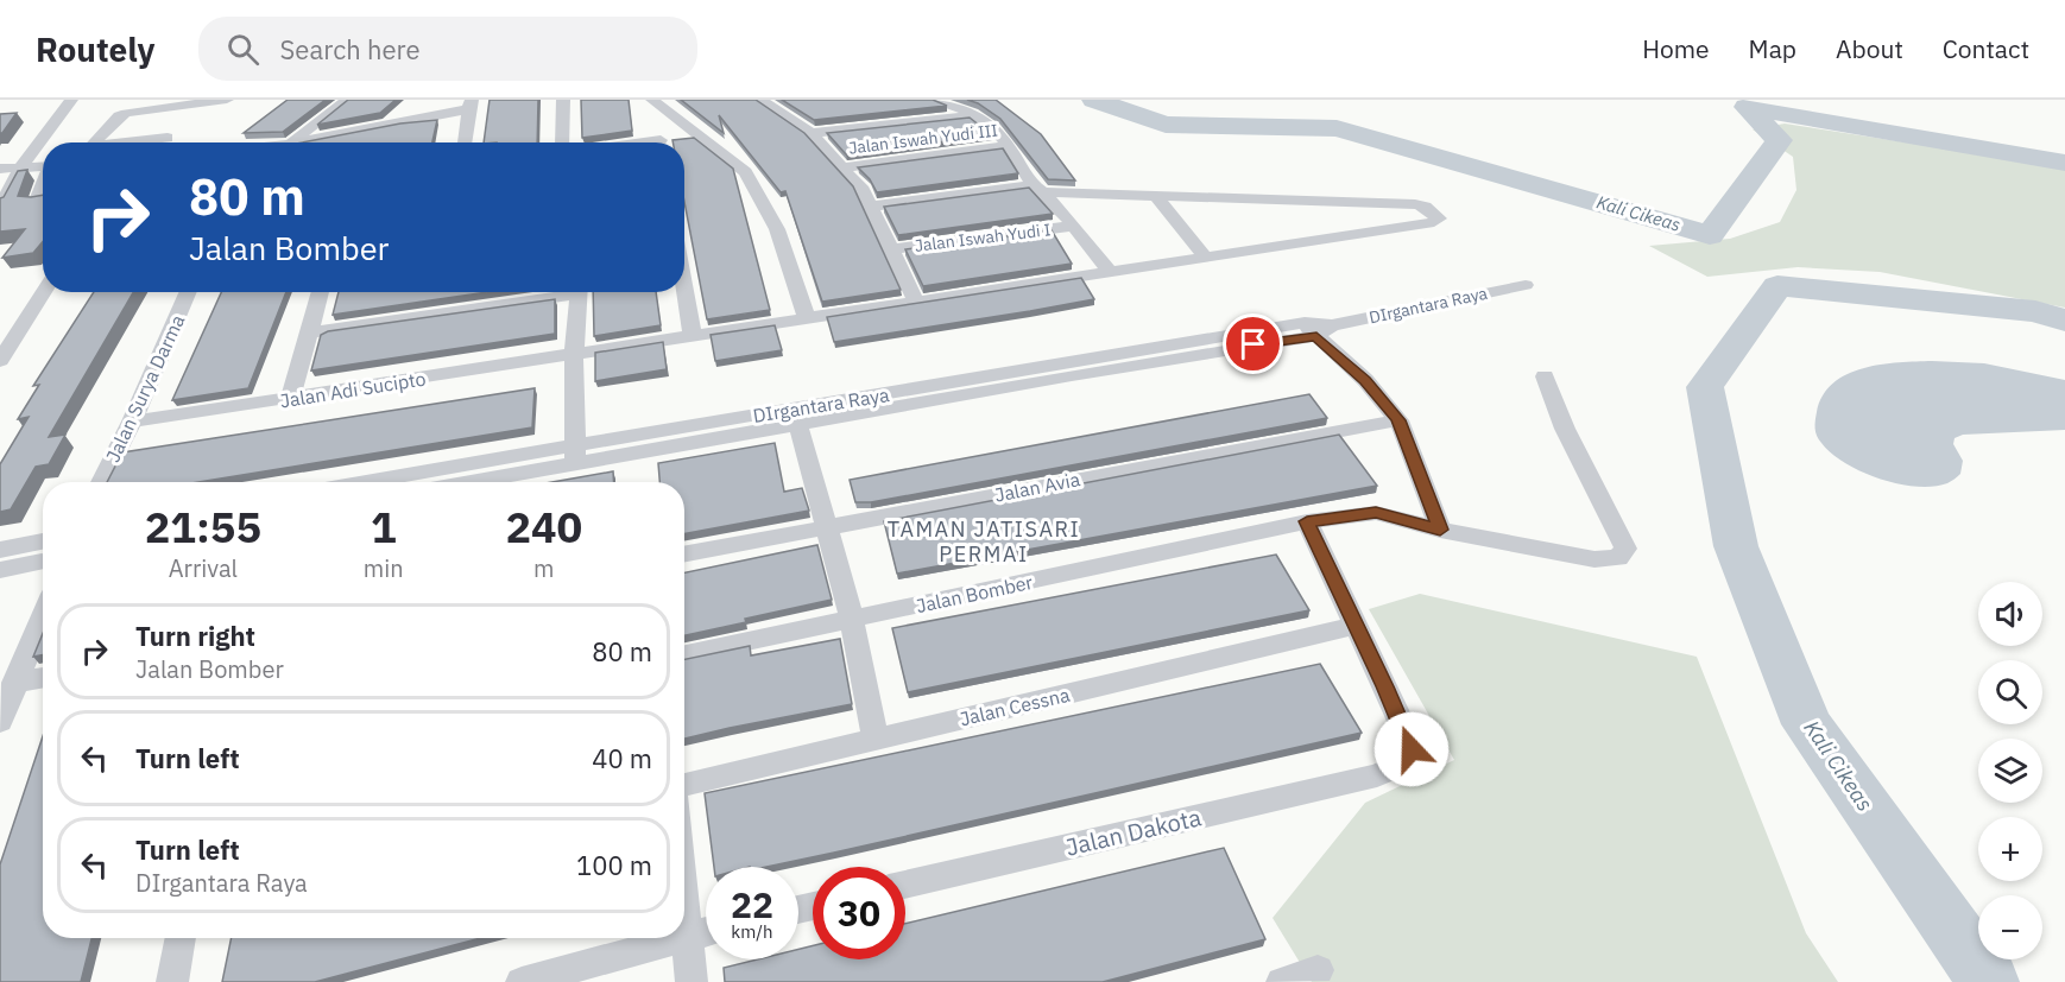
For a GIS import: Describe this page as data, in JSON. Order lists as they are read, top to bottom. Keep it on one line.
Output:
{"streets":{"street":["Jalan Iswah Yudi III","Jalan Iswah Yudi I","DIrgantara Raya","Jalan Surya Darma","Jalan Adi Sucipto","Jalan Avia","Jalan Bomber","Jalan Cessna","Jalan Dakota"]},"crossings":[["Jalan Surya Darma","Jalan Adi Sucipto"],["Jalan Cessna","Jalan Dakota"]],"districts":["TAMAN JATISARI PERMAI"],"water":["Kali Cikeas"],"page":{"header":"Routely","search":"Search here","nav":["Home","Map","About","Contact"],"turn":["80 m","Jalan Bomber"],"eta":["21:55","Arrival","1","min","240","m"],"map_buttons":["+","−"],"list":[{"name":"Turn right","note":"Jalan Bomber","value":"80 m"},{"name":"Turn left","value":"40 m"},{"name":"Turn left","note":"DIrgantara Raya","value":"100 m"}],"speed":"22 km/h","limit":"30"}}
